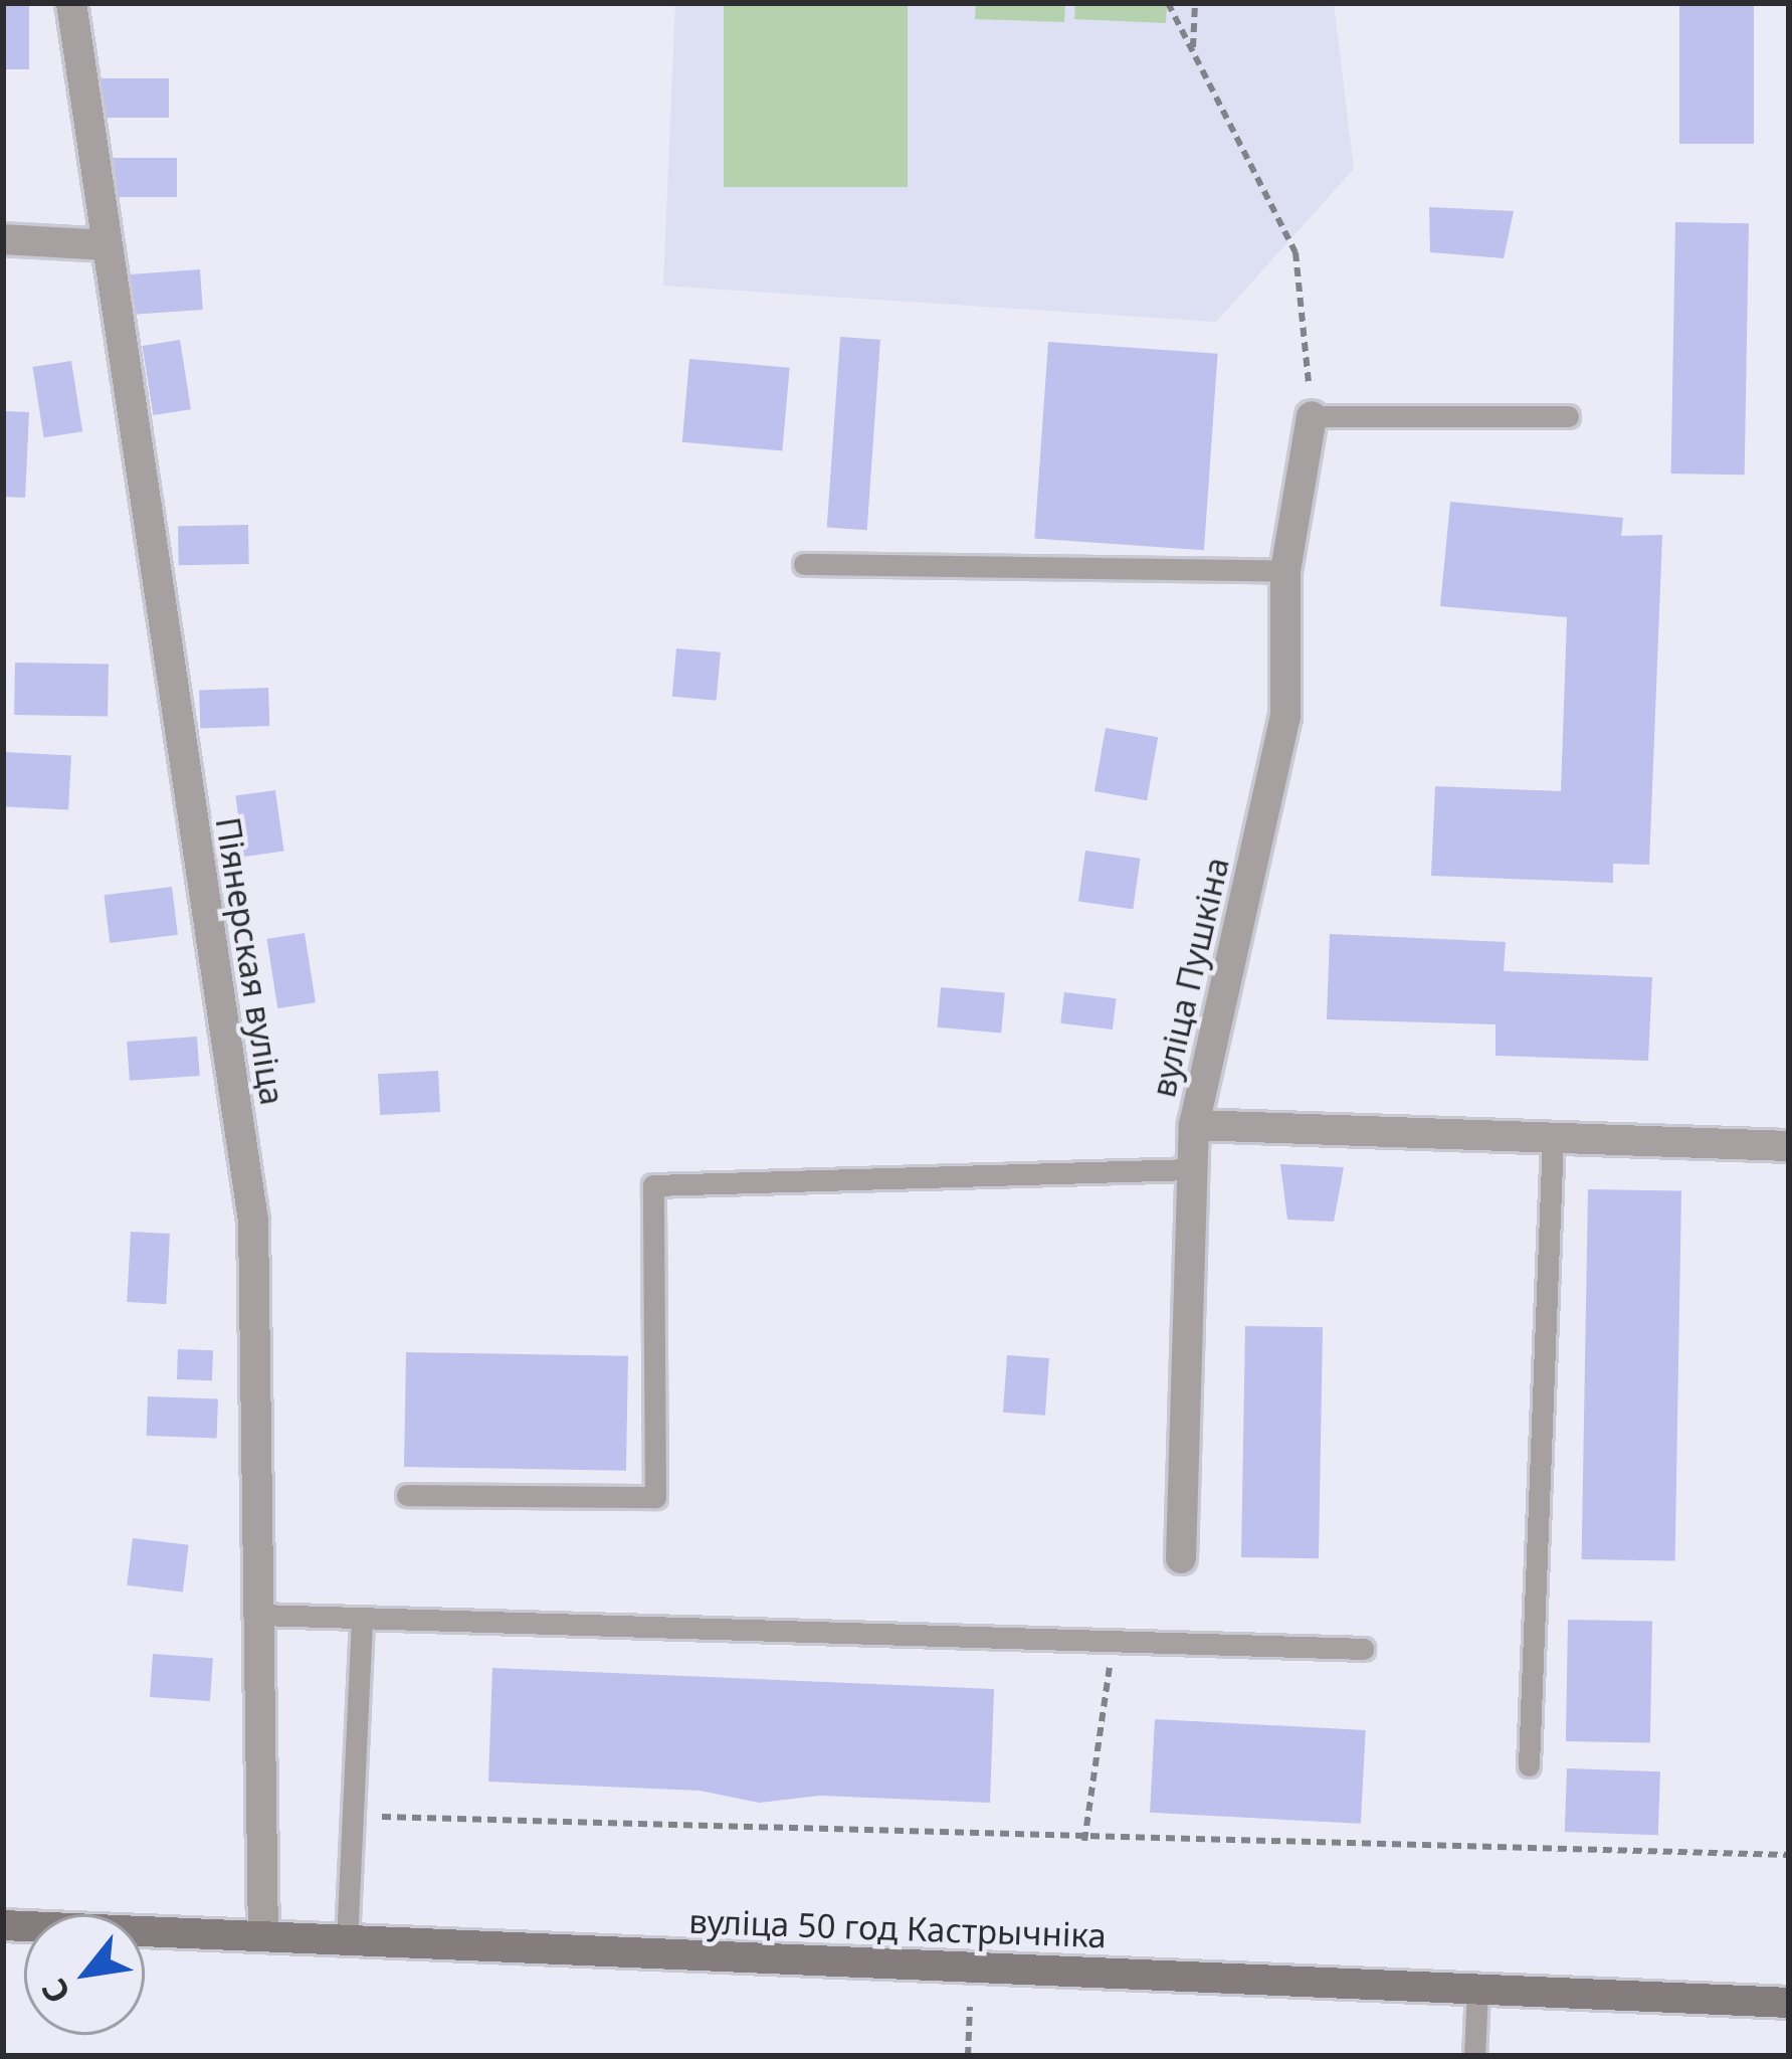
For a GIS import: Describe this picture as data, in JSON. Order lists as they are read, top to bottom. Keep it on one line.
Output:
{"streets":{"street":["Піянерская вуліца","вуліца Пушкіна","вуліца 50 год Кастрычніка"]},"crossings":[["Піянерская вуліца","вуліца 50 год Кастрычніка"]],"north":"bottom left"}
